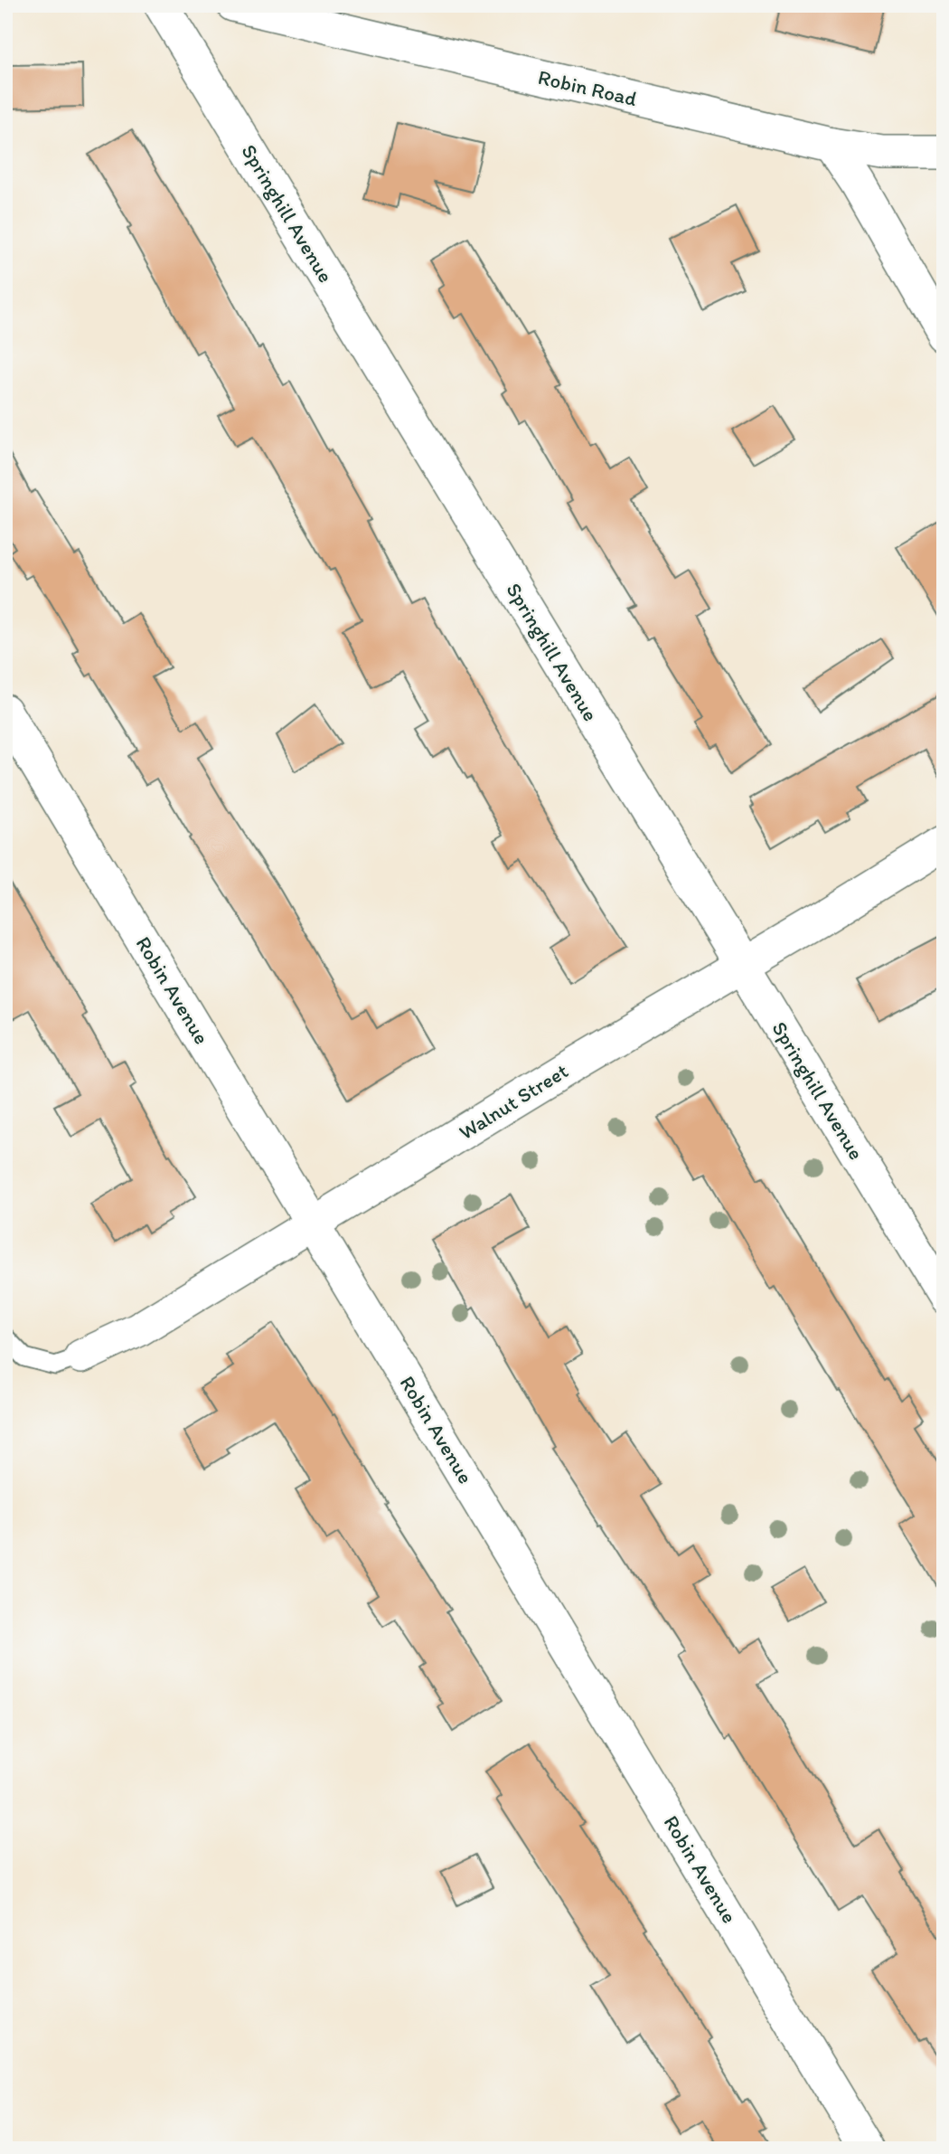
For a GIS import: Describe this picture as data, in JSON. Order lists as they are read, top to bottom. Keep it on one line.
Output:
{"streets":{"street":["Robin Road","Springhill Avenue","Robin Avenue","Walnut Street"]},"crossings":[["Springhill Avenue","Walnut Street"],["Robin Avenue","Walnut Street"]]}
